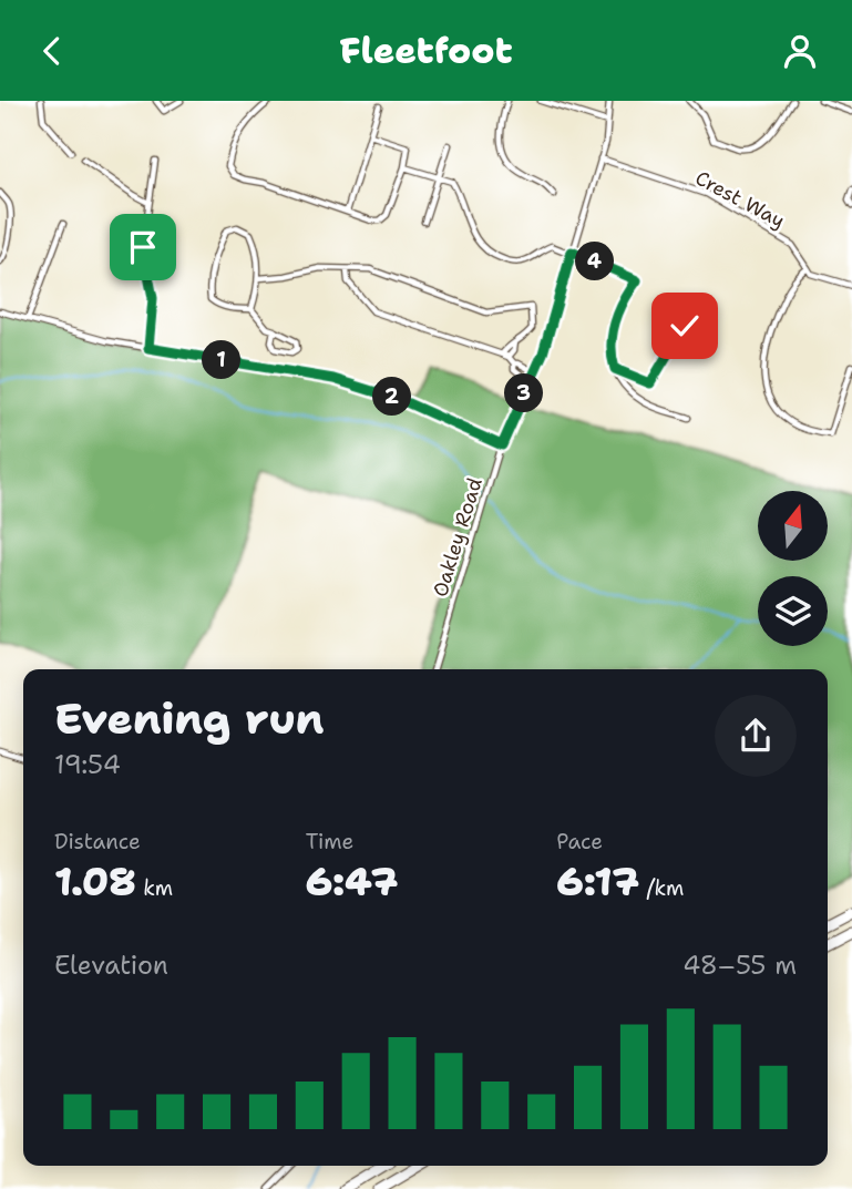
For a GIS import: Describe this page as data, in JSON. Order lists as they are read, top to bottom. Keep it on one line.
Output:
{"streets":{"street":["Crest Way","Oakley Road"]},"crossings":[["Crest Way","Oakley Road"]],"north":"top","page":{"header":"Fleetfoot","pins":["4","1","3","2"],"heading":["Evening run","19:54"],"stats":[["Distance","1.08 km"],["Time","6:47"],["Pace","6:17 /km"]],"chart":["Elevation","48–55 m"]}}
